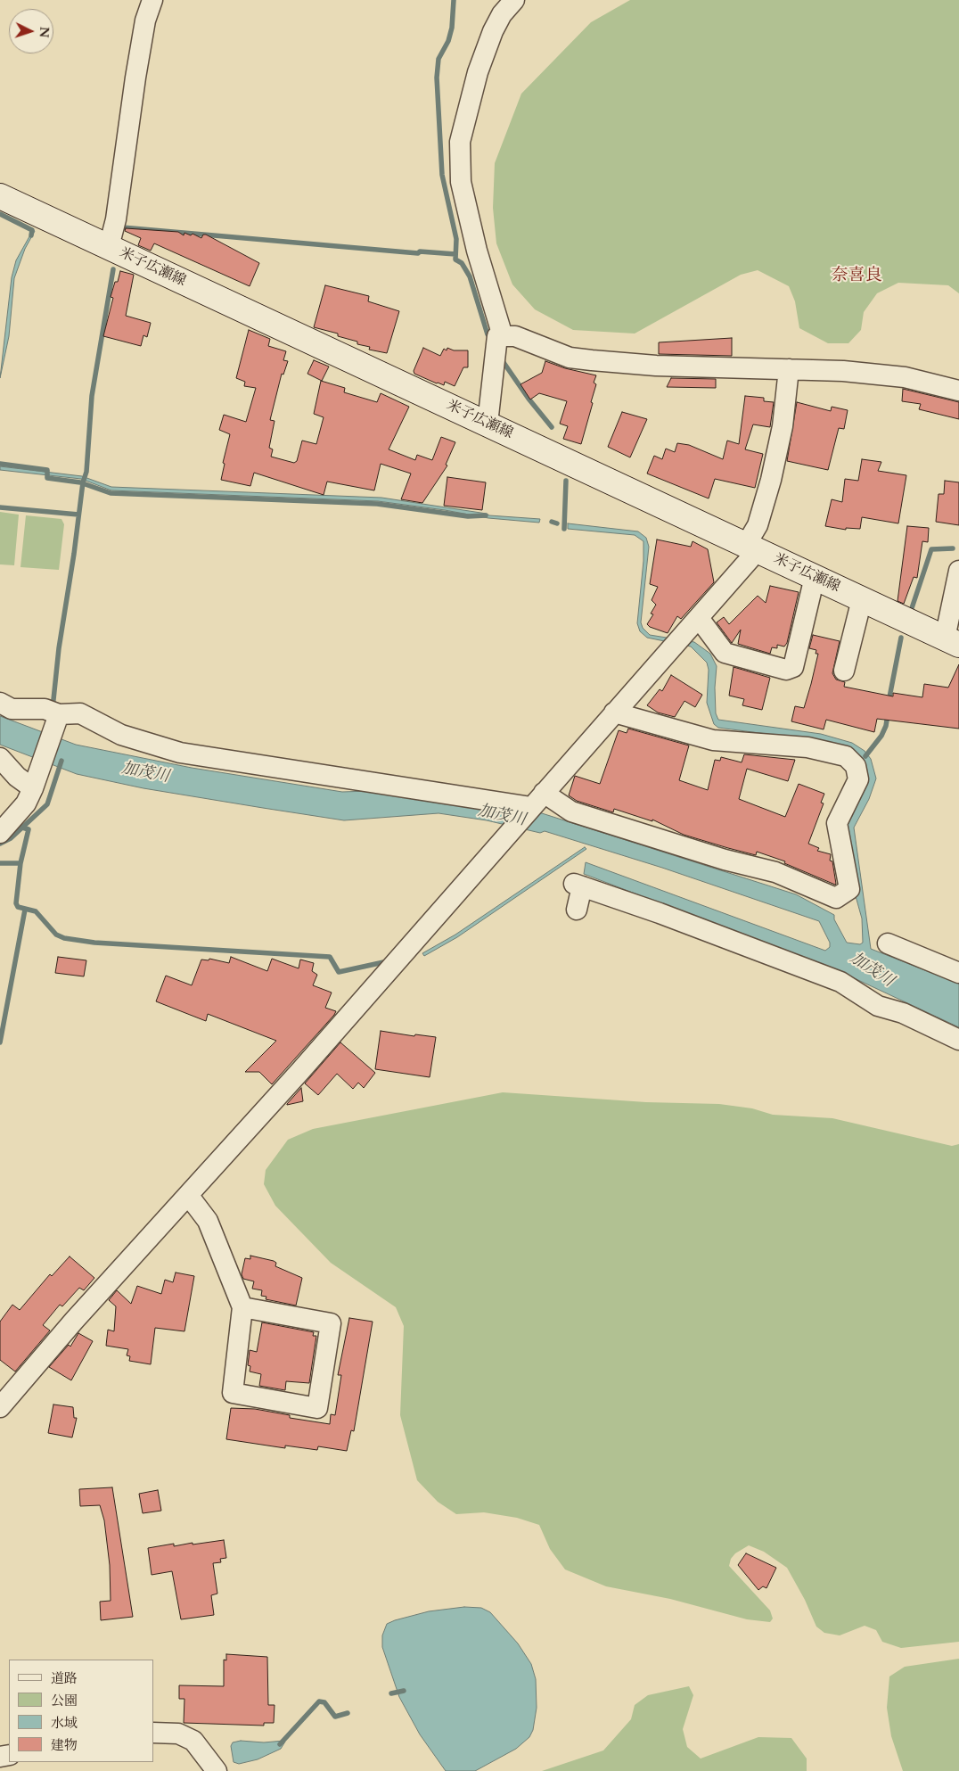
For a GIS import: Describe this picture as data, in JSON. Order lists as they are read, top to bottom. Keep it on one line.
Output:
{"streets":{"main road":["米子広瀬線"]},"districts":["奈喜良"],"water":["加茂川"],"legend":["道路","公園","水域","建物"],"north":"right"}
